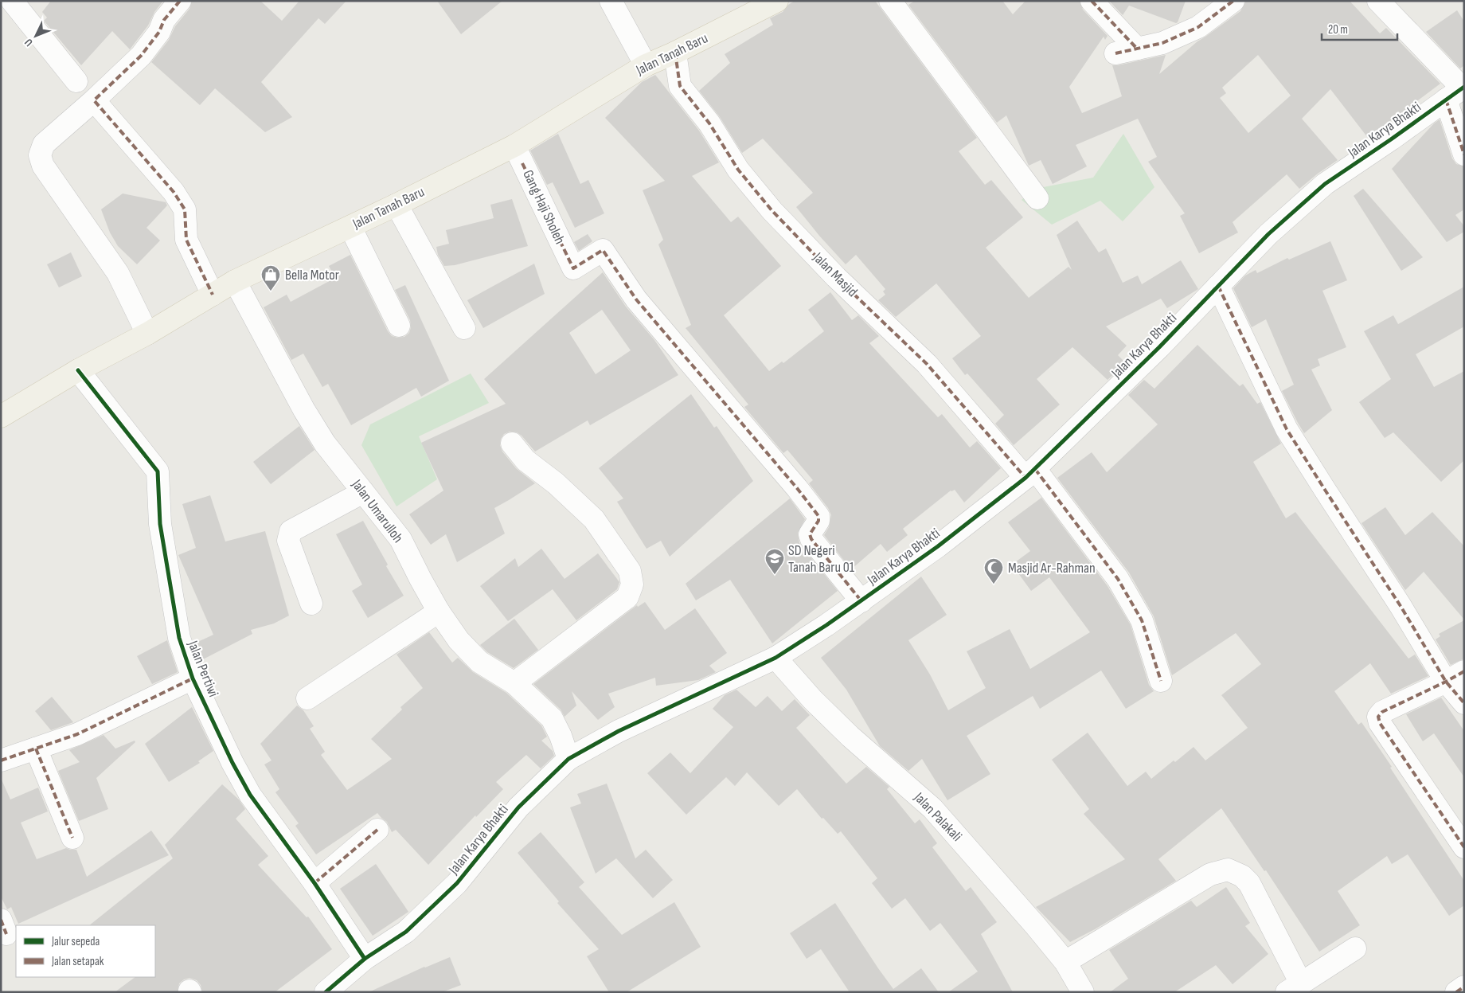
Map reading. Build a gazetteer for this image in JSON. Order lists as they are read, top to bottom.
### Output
{
  "streets": {
    "main road": ["Jalan Tanah Baru"],
    "street": [
      "Jalan Karya Bhakti",
      "Gang Haji Sholeh",
      "Jalan Masjid",
      "Jalan Umarulloh",
      "Jalan Pertiwi",
      "Jalan Palakali"
    ]
  },
  "crossings": [
    ["Jalan Tanah Baru", "Gang Haji Sholeh"],
    ["Jalan Tanah Baru", "Jalan Masjid"],
    ["Jalan Tanah Baru", "Jalan Umarulloh"],
    ["Jalan Tanah Baru", "Jalan Pertiwi"],
    ["Jalan Karya Bhakti", "Gang Haji Sholeh"],
    ["Jalan Karya Bhakti", "Jalan Masjid"],
    ["Jalan Karya Bhakti", "Jalan Umarulloh"],
    ["Jalan Karya Bhakti", "Jalan Pertiwi"],
    ["Jalan Karya Bhakti", "Jalan Palakali"]
  ],
  "places": {
    "shop": ["Bella Motor"],
    "school or university": ["SD Negeri Tanah Baru 01"],
    "mosque": ["Masjid Ar-Rahman"]
  },
  "legend": ["Jalur sepeda", "Jalan setapak"],
  "scale_bar": "20 m",
  "north": "bottom left"
}
